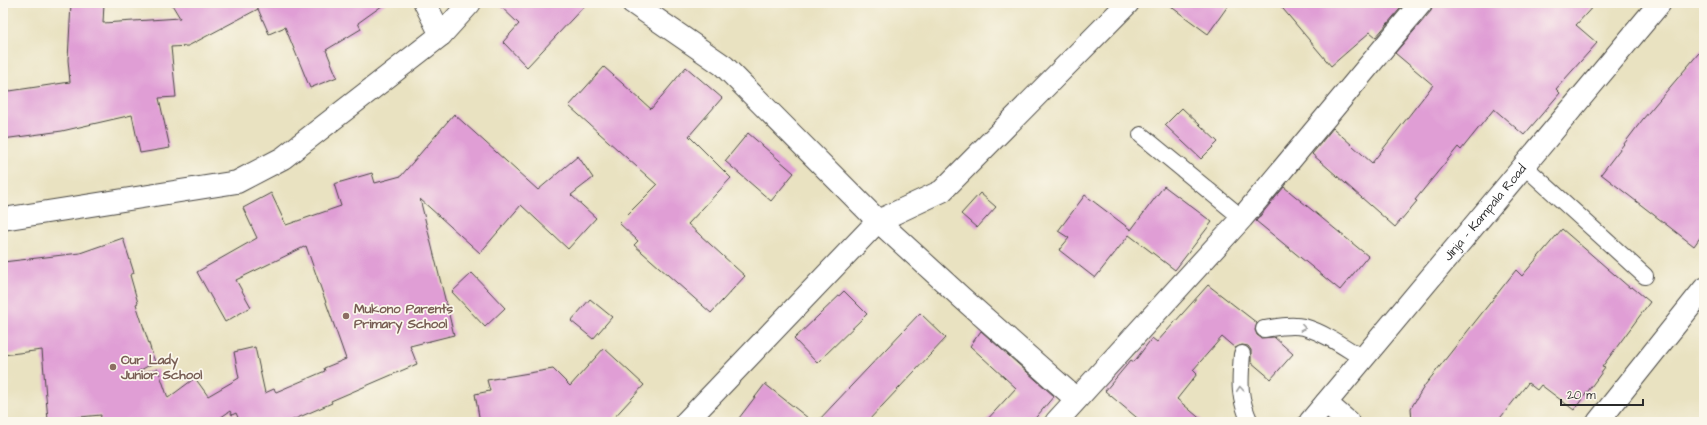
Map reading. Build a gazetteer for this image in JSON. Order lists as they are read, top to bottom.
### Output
{
  "streets": {
    "main road": ["Jinja - Kampala Road"]
  },
  "places": ["Mukono Parents Primary School", "Our Lady Junior School"],
  "scale_bar": "20 m"
}
